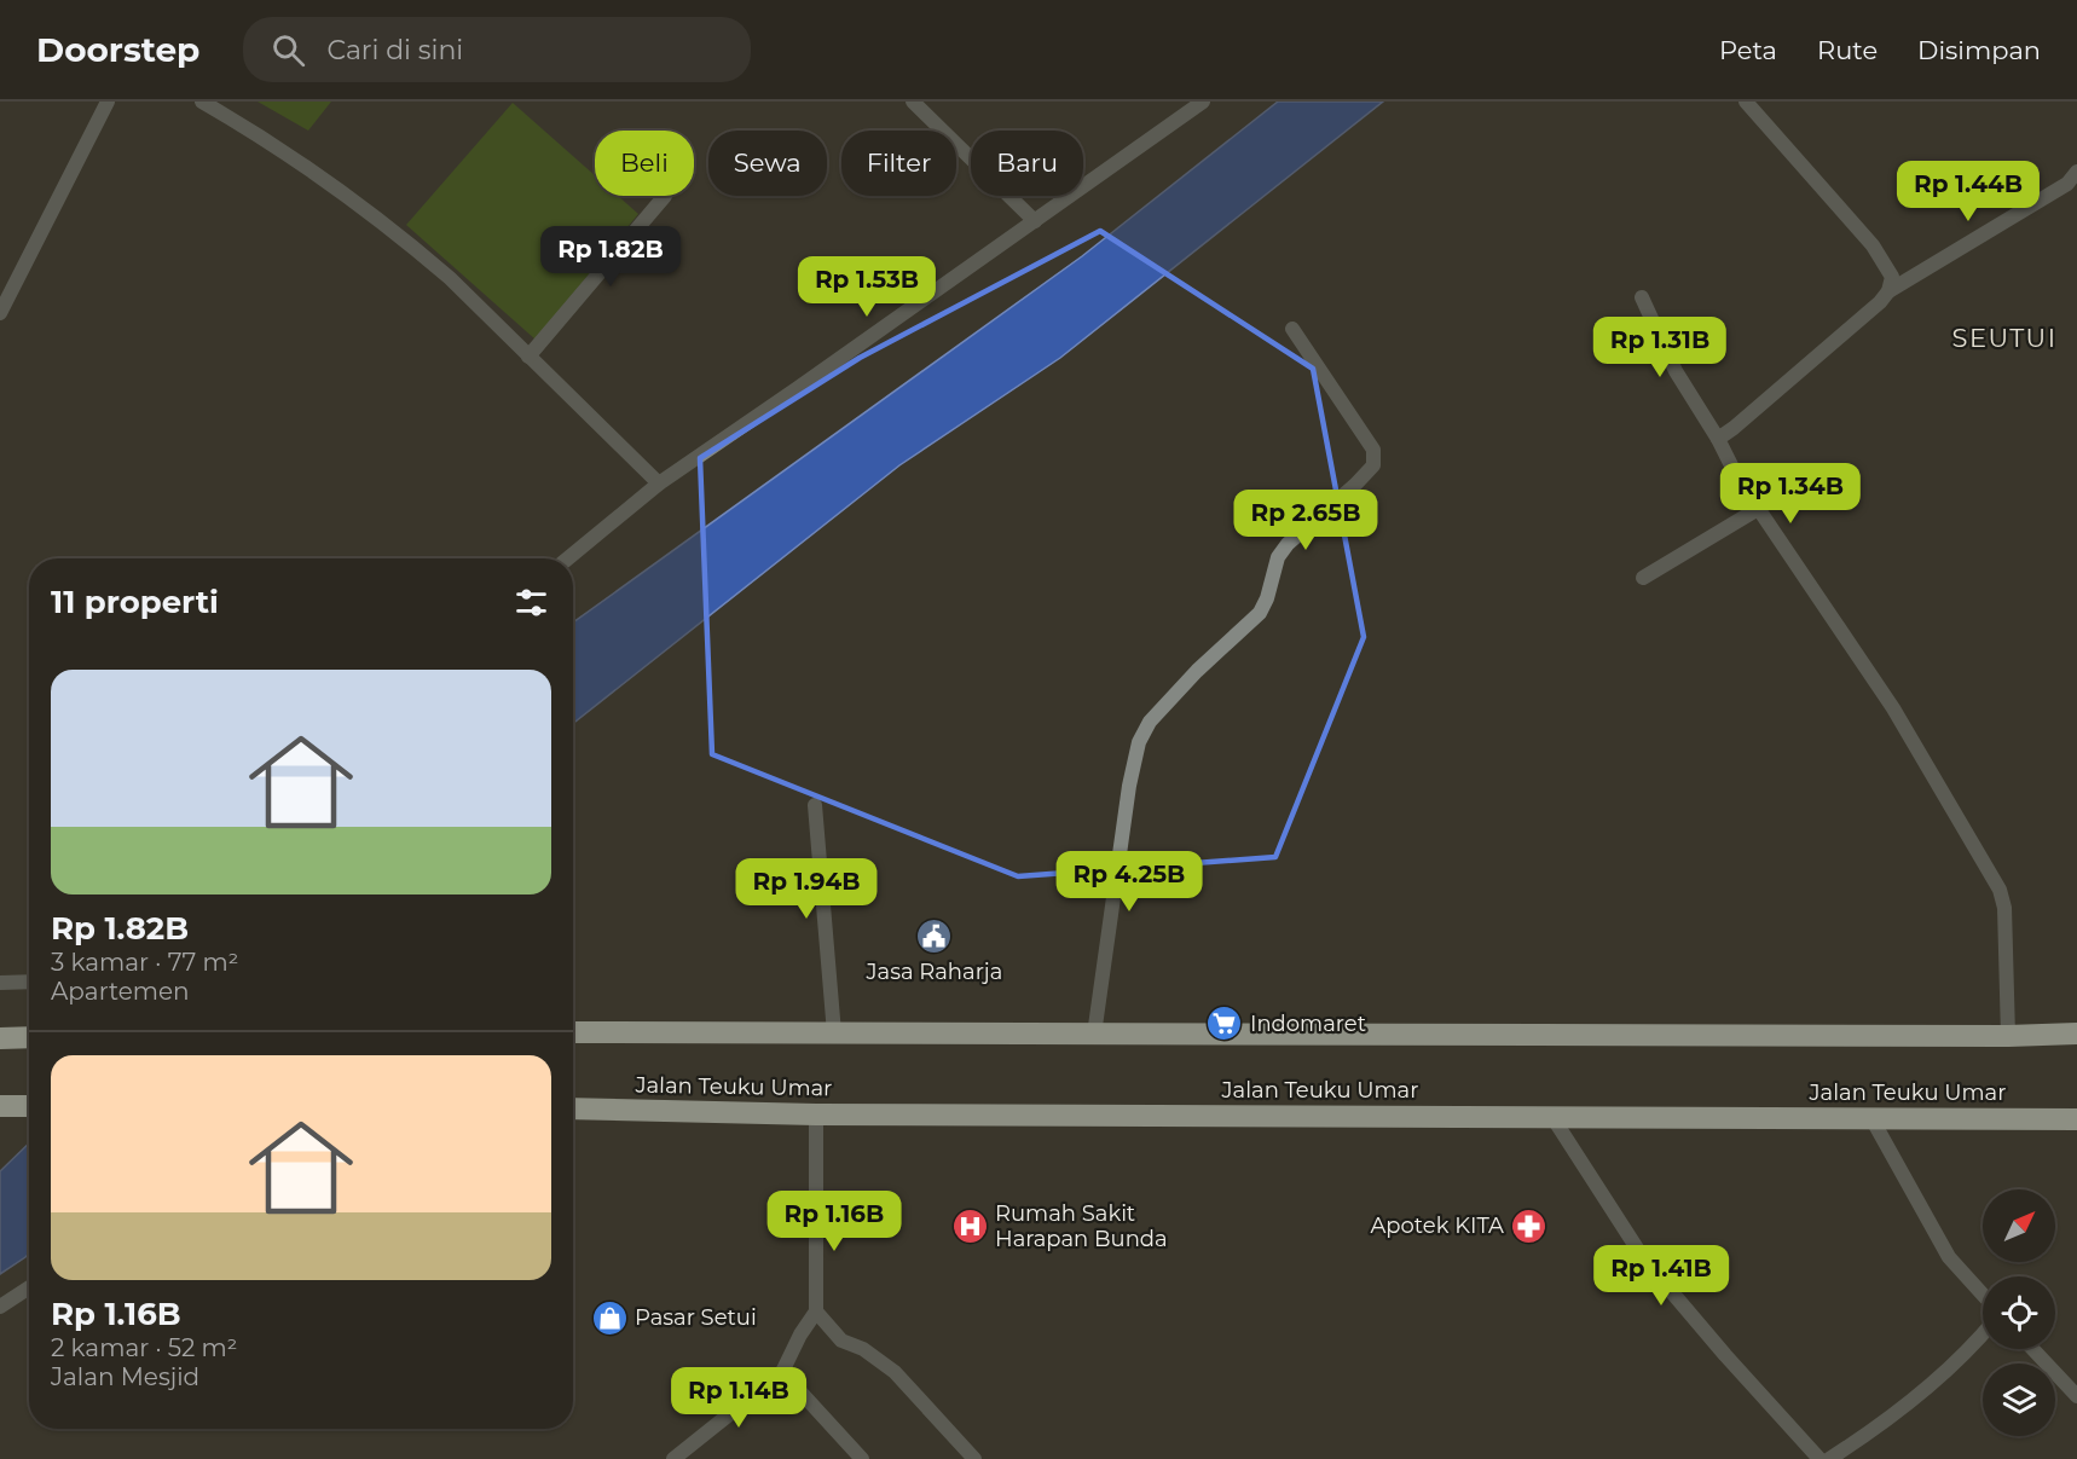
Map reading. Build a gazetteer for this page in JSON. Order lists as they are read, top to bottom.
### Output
{
  "streets": {
    "highway": ["Jalan Teuku Umar"]
  },
  "districts": ["SEUTUI"],
  "places": {
    "public building": ["Jasa Raharja"],
    "supermarket": ["Indomaret"],
    "hospital": ["Rumah Sakit Harapan Bunda"],
    "pharmacy": ["Apotek KITA"],
    "shop": ["Pasar Setui"]
  },
  "north": "top right",
  "page": {
    "header": "Doorstep",
    "search": "Cari di sini",
    "nav": ["Peta", "Rute", "Disimpan"],
    "chip": [
      "Beli",
      "Sewa",
      "Filter",
      "Baru"
    ],
    "price": [
      "Rp 1.44B",
      "Rp 1.82B",
      "Rp 1.53B",
      "Rp 1.31B",
      "Rp 1.34B",
      "Rp 2.65B",
      "Rp 4.25B",
      "Rp 1.94B",
      "Rp 1.16B",
      "Rp 1.41B",
      "Rp 1.14B"
    ],
    "heading": "11 properti",
    "list": [
      {
        "name": "Rp 1.82B",
        "note": "3 kamar · 77 m² · Apartemen"
      },
      {
        "name": "Rp 1.16B",
        "note": "2 kamar · 52 m² · Jalan Mesjid"
      }
    ]
  }
}
